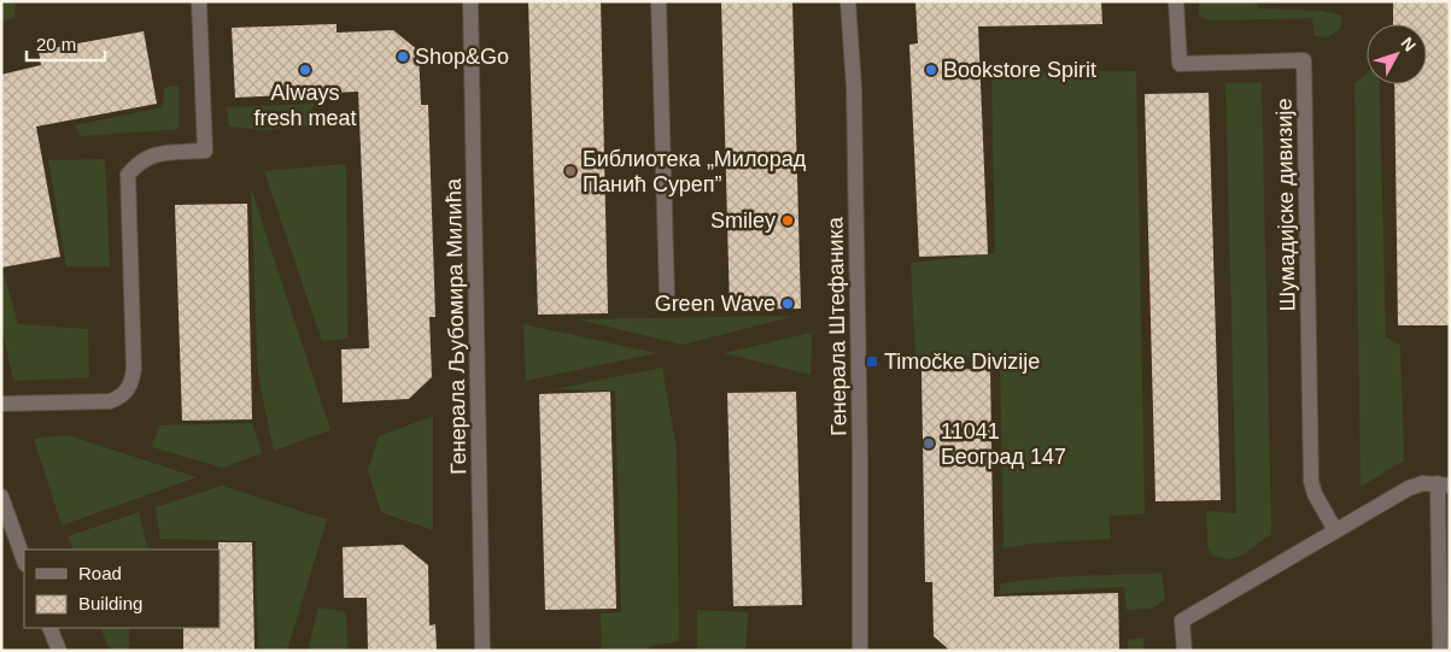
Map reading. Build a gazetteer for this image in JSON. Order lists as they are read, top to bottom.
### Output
{
  "streets": {
    "street": ["Шумадијске дивизије", "Генерала Љубомира Милића", "Генерала Штефаника"]
  },
  "places": {
    "other": [
      "Shop&Go",
      "Always fresh meat",
      "Bookstore Spirit",
      "Библиотека „Милорад Панић Суреп”",
      "Smiley",
      "Green Wave",
      "11041 Београд 147"
    ],
    "transit": ["Timočke Divizije"]
  },
  "legend": ["Road", "Building"],
  "scale_bar": "20 m",
  "north": "top right"
}
